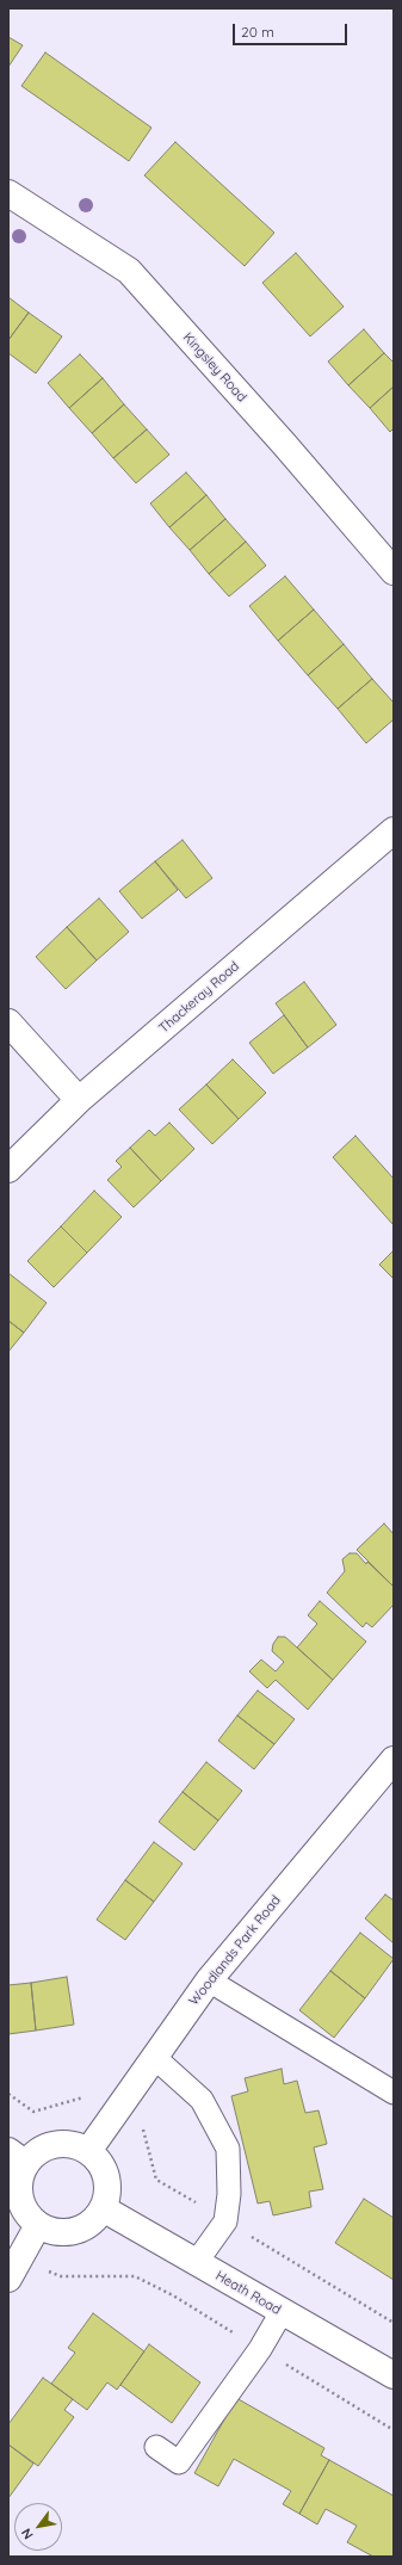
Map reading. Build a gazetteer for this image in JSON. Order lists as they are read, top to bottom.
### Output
{
  "streets": {
    "street": [
      "Kingsley Road",
      "Thackeray Road",
      "Woodlands Park Road",
      "Heath Road"
    ]
  },
  "crossings": [
    ["Woodlands Park Road", "Heath Road"]
  ],
  "scale_bar": "20 m",
  "north": "bottom left"
}
